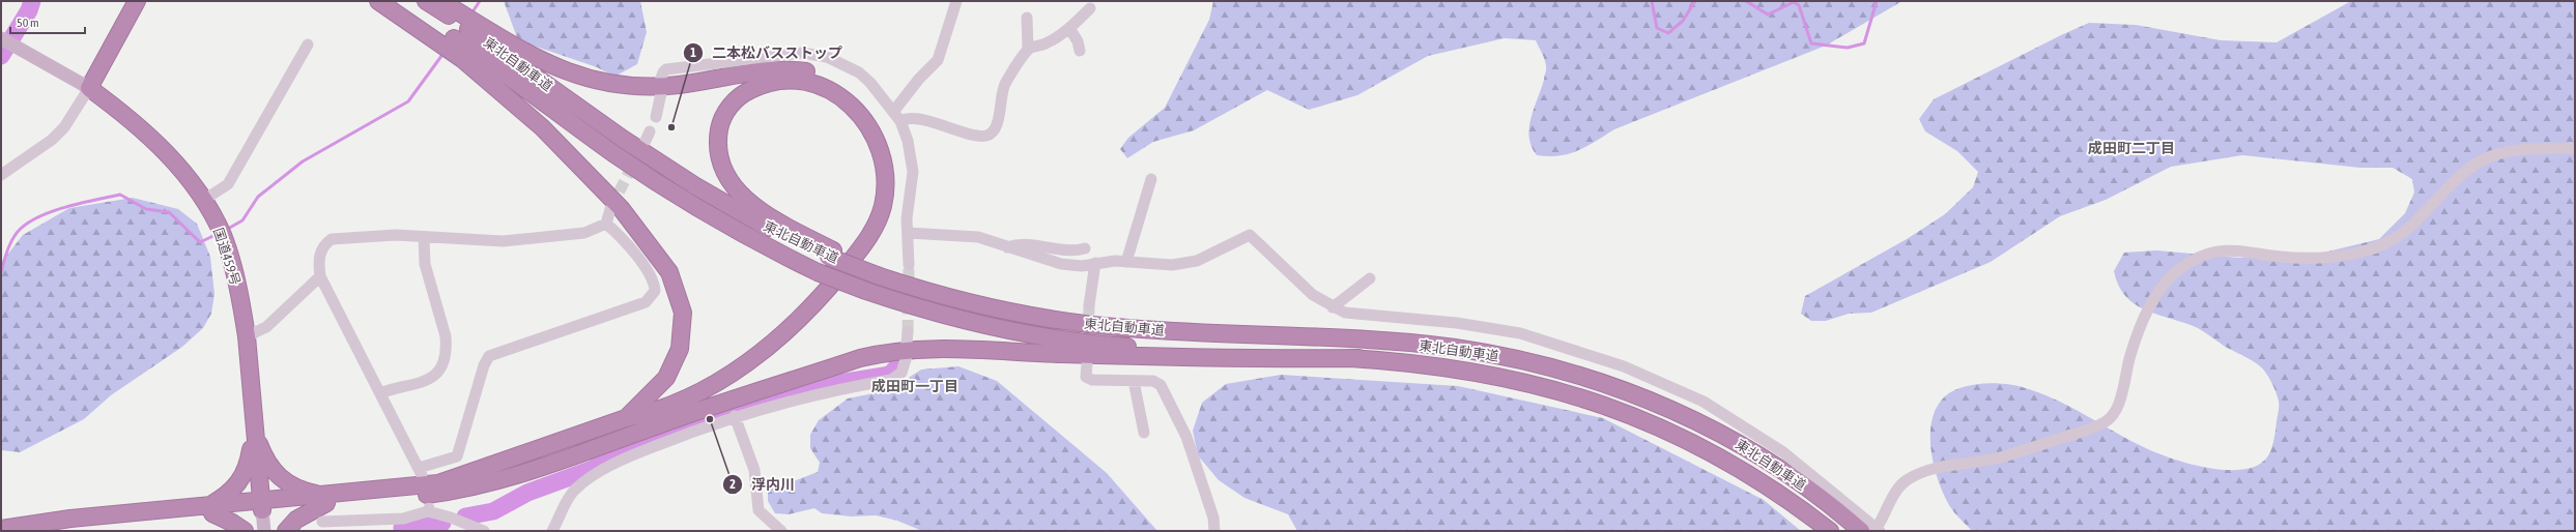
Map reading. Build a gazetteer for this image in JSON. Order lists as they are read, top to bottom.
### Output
{
  "streets": {
    "highway": ["東北自動車道", "国道459号"]
  },
  "districts": ["成田町二丁目", "成田町一丁目"],
  "places": ["二本松バスストップ", "浮内川"],
  "scale_bar": "50 m"
}
